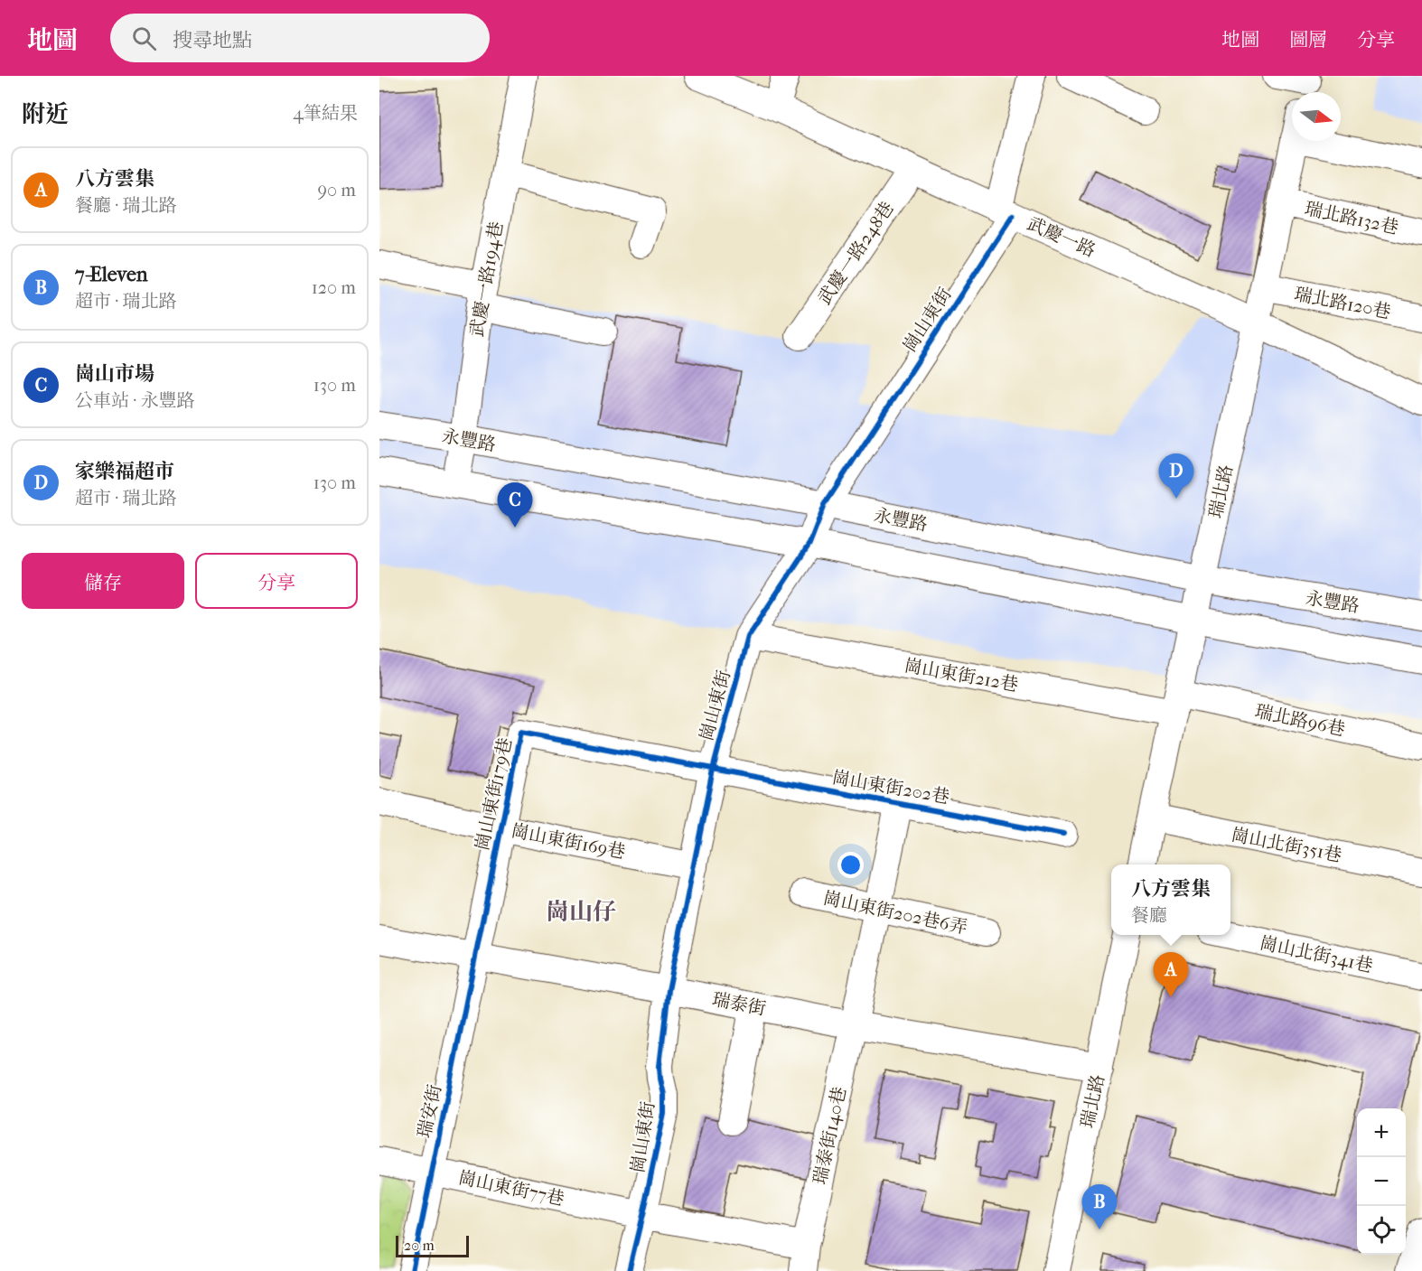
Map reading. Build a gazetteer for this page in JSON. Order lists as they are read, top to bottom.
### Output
{
  "streets": {
    "street": [
      "瑞北路132巷",
      "武慶一路",
      "武慶一路248巷",
      "武慶一路194巷",
      "瑞北路120巷",
      "崗山東街",
      "永豐路",
      "瑞北路",
      "崗山東街212巷",
      "瑞北路96巷",
      "崗山東街202巷",
      "崗山東街179巷",
      "崗山東街169巷",
      "崗山北街351巷",
      "崗山東街202巷6弄",
      "崗山北街341巷",
      "瑞泰街",
      "瑞安街",
      "瑞泰街140巷",
      "崗山東街77巷"
    ]
  },
  "crossings": [
    ["瑞北路132巷", "瑞北路"],
    ["武慶一路", "武慶一路248巷"],
    ["武慶一路", "崗山東街"],
    ["武慶一路", "瑞北路"],
    ["武慶一路194巷", "永豐路"],
    ["瑞北路120巷", "瑞北路"],
    ["崗山東街", "永豐路"],
    ["崗山東街", "崗山東街212巷"],
    ["崗山東街", "崗山東街202巷"],
    ["崗山東街", "崗山東街179巷"],
    ["崗山東街", "崗山東街169巷"],
    ["崗山東街", "瑞泰街"],
    ["崗山東街", "瑞泰街140巷"],
    ["崗山東街", "崗山東街77巷"],
    ["永豐路", "瑞北路"],
    ["瑞北路", "崗山東街212巷"],
    ["瑞北路", "瑞北路96巷"],
    ["瑞北路", "崗山北街351巷"],
    ["瑞北路", "瑞泰街"],
    ["崗山東街212巷", "瑞北路96巷"],
    ["崗山東街202巷", "崗山東街179巷"],
    ["崗山東街202巷", "崗山東街202巷6弄"],
    ["崗山東街202巷", "瑞泰街"],
    ["崗山東街202巷", "瑞泰街140巷"],
    ["崗山東街179巷", "崗山東街169巷"],
    ["崗山東街179巷", "瑞泰街"],
    ["崗山東街179巷", "瑞安街"],
    ["瑞泰街", "瑞安街"],
    ["瑞泰街", "瑞泰街140巷"],
    ["瑞安街", "崗山東街77巷"],
    ["瑞泰街140巷", "崗山東街77巷"]
  ],
  "districts": ["崗山仔"],
  "scale_bar": "20 m",
  "north": "right",
  "page": {
    "header": "地圖",
    "search": "搜尋地點",
    "nav": ["地圖", "圖層", "分享"],
    "heading": ["附近", "4筆結果"],
    "list": [
      {
        "mark": "A",
        "name": "八方雲集",
        "note": "餐廳 · 瑞北路",
        "value": "90 m"
      },
      {
        "mark": "B",
        "name": "7-Eleven",
        "note": "超市 · 瑞北路",
        "value": "120 m"
      },
      {
        "mark": "C",
        "name": "崗山市場",
        "note": "公車站 · 永豐路",
        "value": "130 m"
      },
      {
        "mark": "D",
        "name": "家樂福超市",
        "note": "超市 · 瑞北路",
        "value": "130 m"
      }
    ],
    "pins": [
      "D",
      "C",
      "A",
      "B"
    ],
    "buttons": ["儲存", "分享"],
    "popup": ["八方雲集", "餐廳"],
    "map_buttons": ["+", "−"],
    "scale": "20 m"
  }
}
